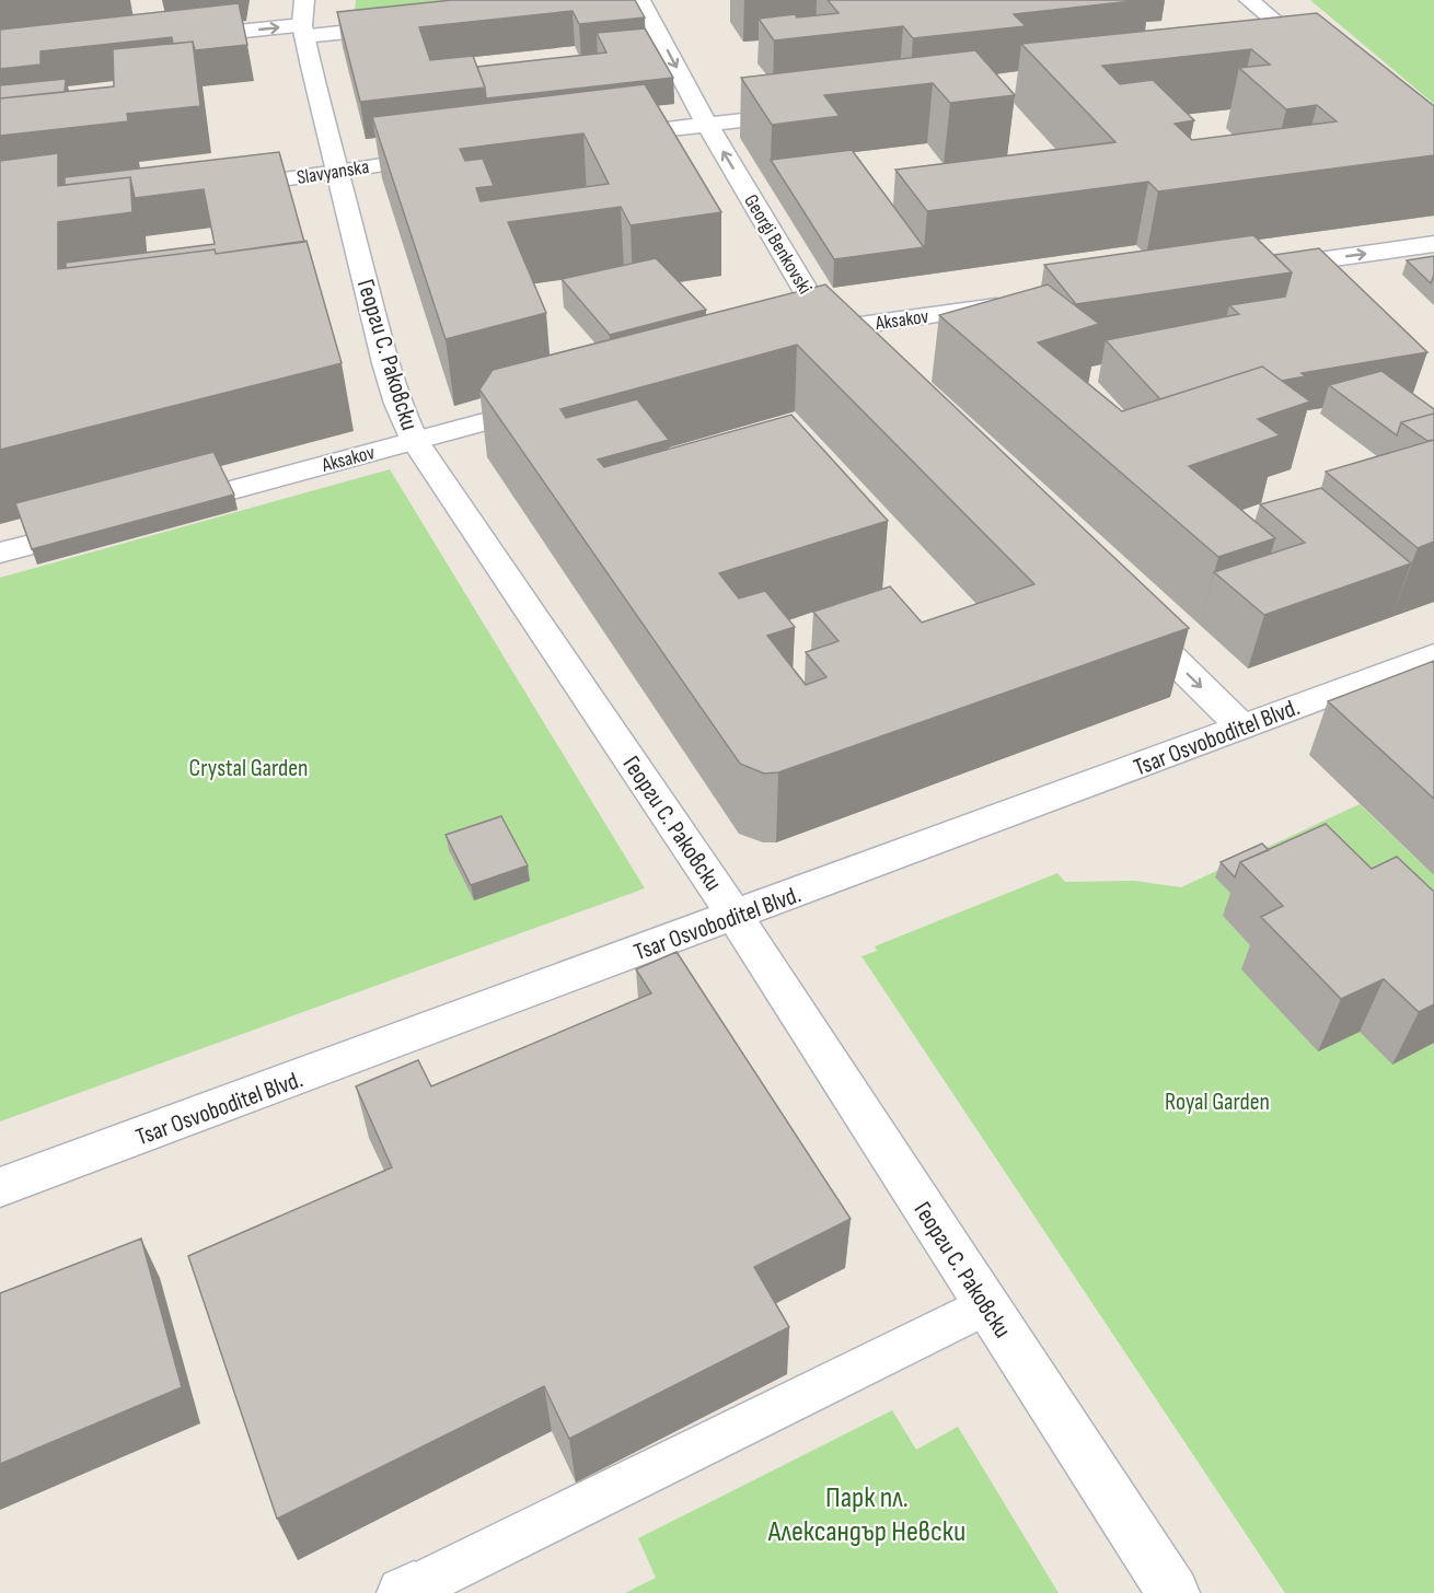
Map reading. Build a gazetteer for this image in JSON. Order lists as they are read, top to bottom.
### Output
{
  "streets": {
    "street": [
      "Slavyanska",
      "Georgi Benkovski",
      "Aksakov",
      "Георги С. Раковски",
      "Tsar Osvoboditel Blvd."
    ]
  },
  "crossings": [
    ["Slavyanska", "Георги С. Раковски"],
    ["Georgi Benkovski", "Aksakov"],
    ["Aksakov", "Георги С. Раковски"],
    ["Георги С. Раковски", "Tsar Osvoboditel Blvd."]
  ],
  "parks": ["Crystal Garden", "Royal Garden", "Парк пл. Александър Невски"]
}
